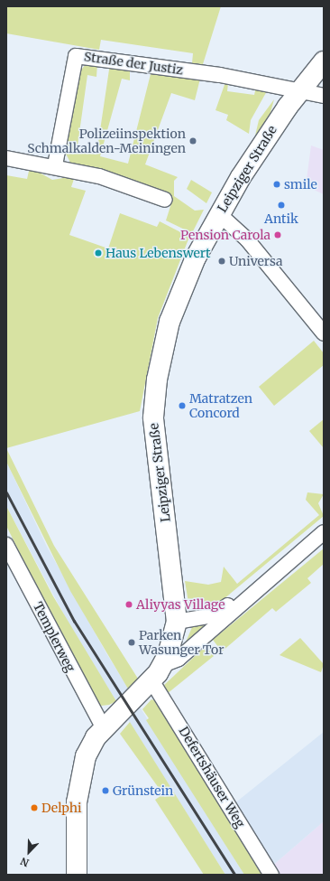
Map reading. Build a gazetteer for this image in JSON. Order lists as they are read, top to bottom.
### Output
{
  "streets": {
    "main road": ["Leipziger Straße"],
    "street": ["Straße der Justiz", "Templerweg", "Defertshäuser Weg"]
  },
  "crossings": [
    ["Straße der Justiz", "Leipziger Straße"],
    ["Leipziger Straße", "Templerweg"],
    ["Leipziger Straße", "Defertshäuser Weg"]
  ],
  "places": [
    "Polizeiinspektion Schmalkalden-Meiningen",
    "smile",
    "Antik",
    "Pension Carola",
    "Haus Lebenswert",
    "Universa",
    "Matratzen Concord",
    "Aliyyas Village",
    "Parken Wasunger Tor",
    "Grünstein",
    "Delphi"
  ],
  "north": "bottom left"
}
